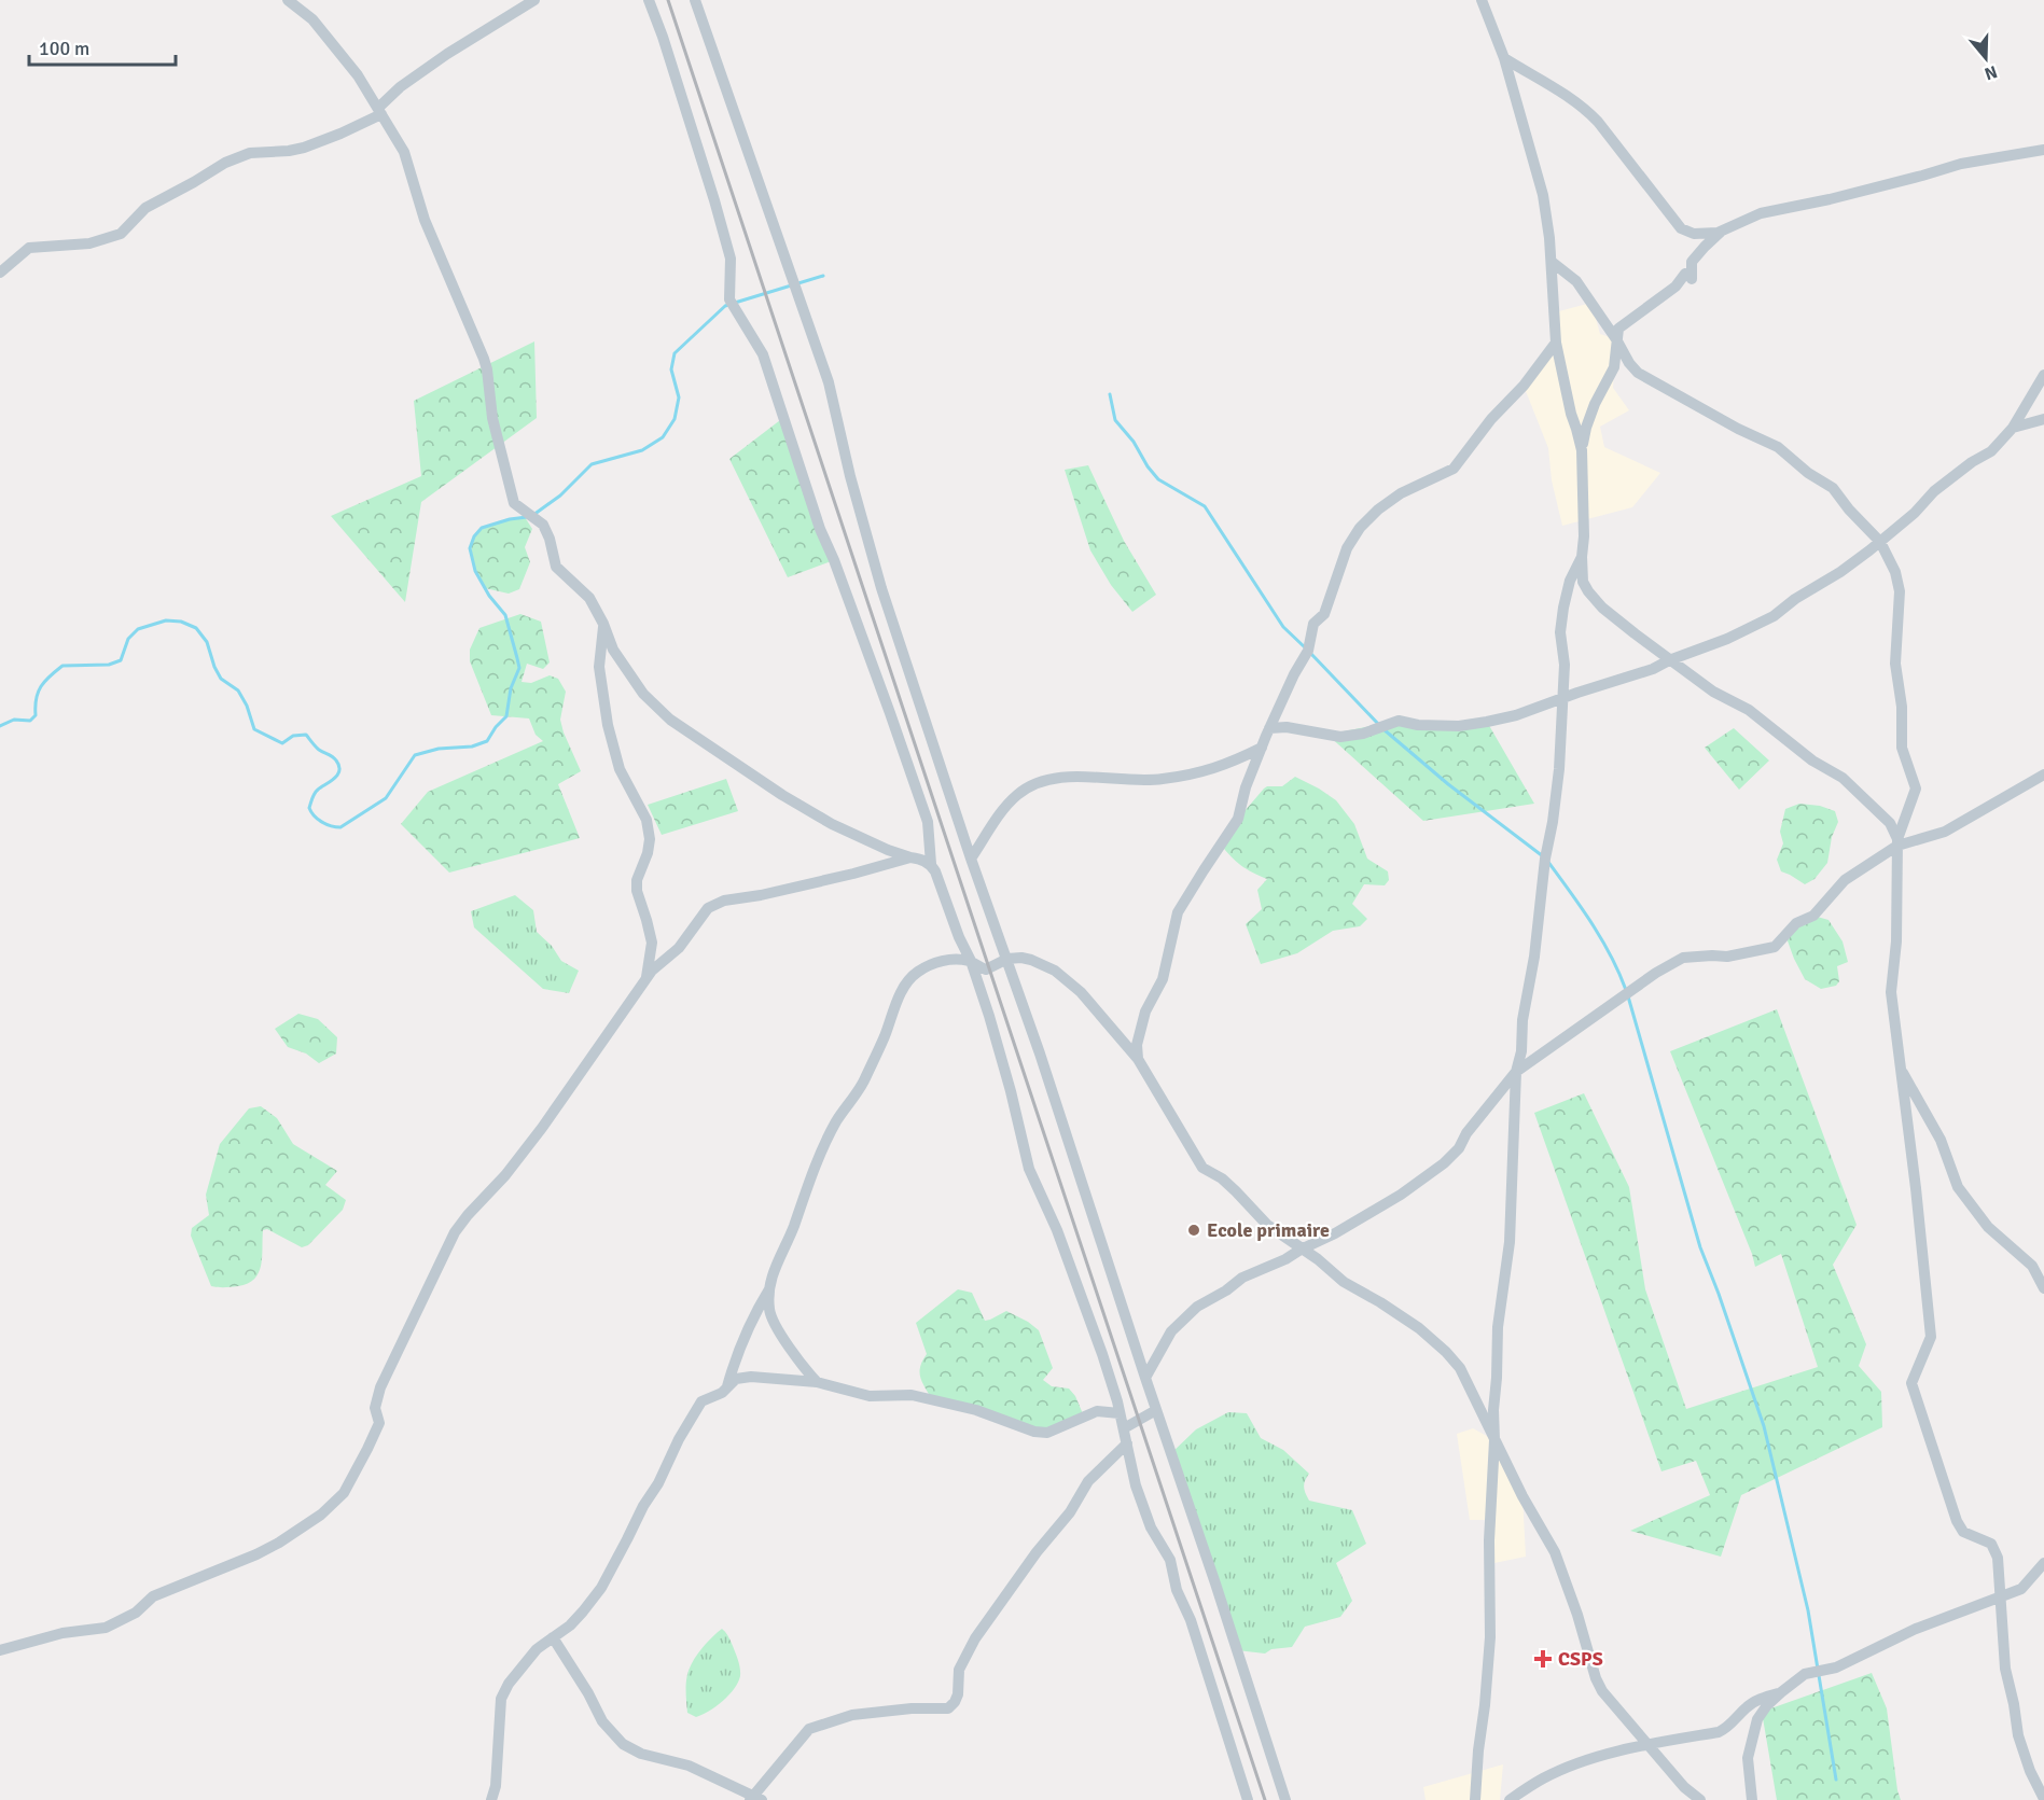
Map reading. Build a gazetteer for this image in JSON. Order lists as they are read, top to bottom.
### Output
{
  "places": {
    "other": ["Ecole primaire"],
    "health": ["CSPS"]
  },
  "scale_bar": "100 m",
  "north": "bottom"
}
